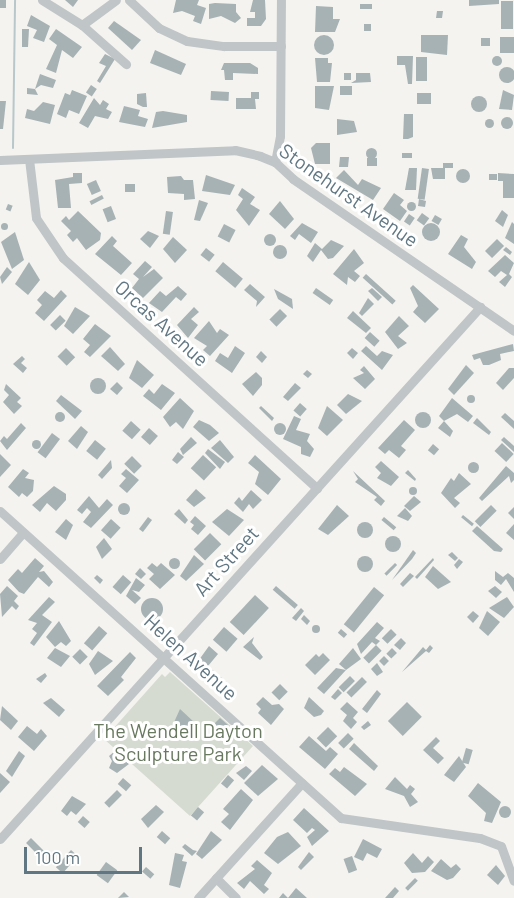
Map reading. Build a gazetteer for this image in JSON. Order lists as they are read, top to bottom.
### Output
{
  "streets": {
    "street": [
      "Stonehurst Avenue",
      "Orcas Avenue",
      "Art Street",
      "Helen Avenue"
    ]
  },
  "crossings": [
    ["Stonehurst Avenue", "Orcas Avenue"],
    ["Stonehurst Avenue", "Art Street"],
    ["Orcas Avenue", "Art Street"],
    ["Art Street", "Helen Avenue"]
  ],
  "parks": ["The Wendell Dayton Sculpture Park"],
  "scale_bar": "100 m"
}
